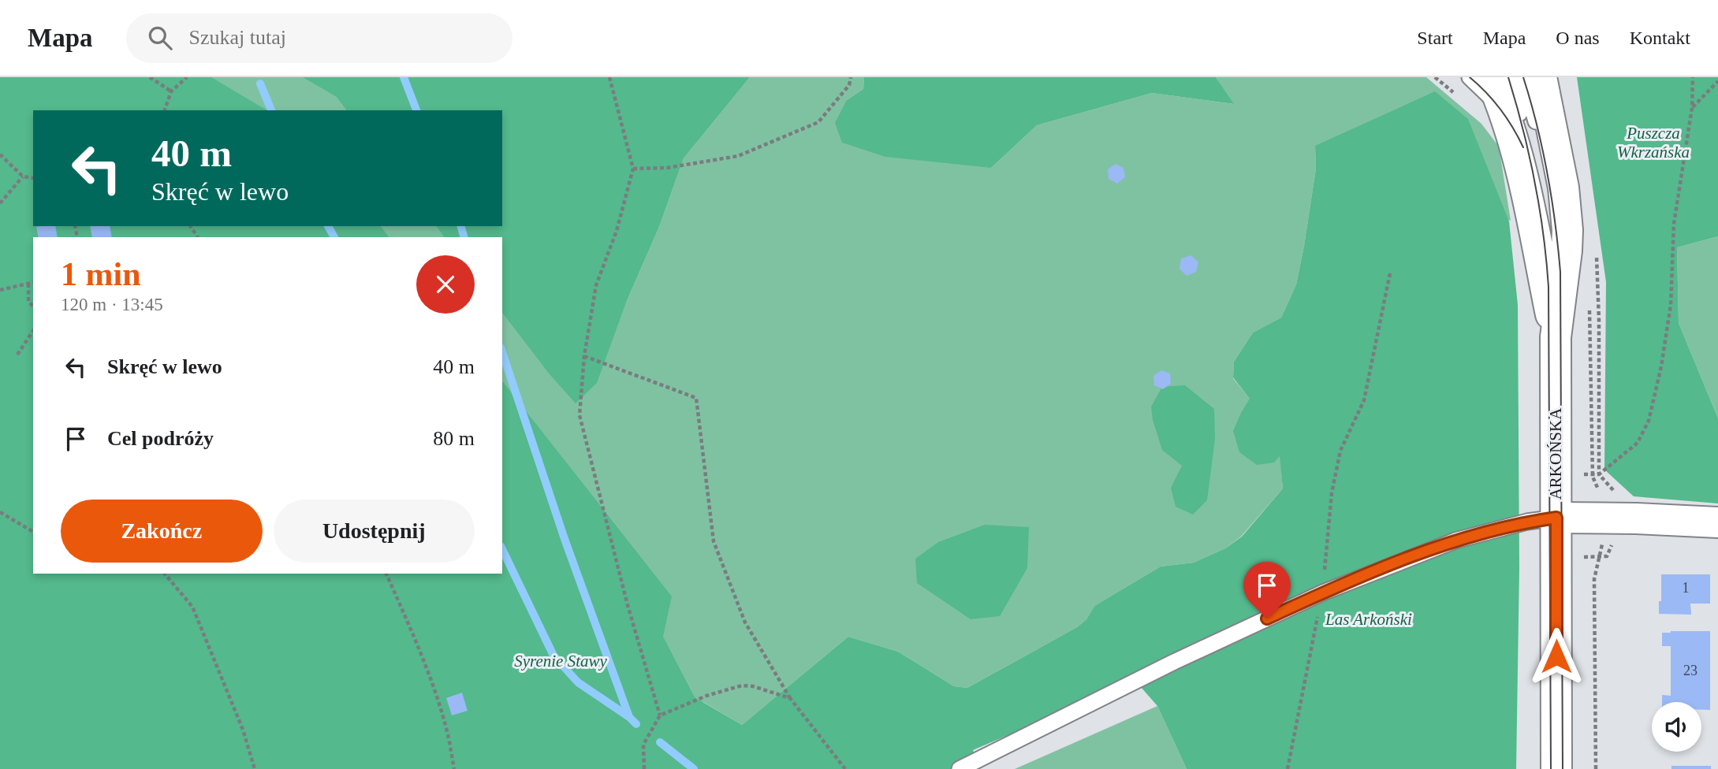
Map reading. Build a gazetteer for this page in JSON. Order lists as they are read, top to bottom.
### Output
{
  "streets": {
    "street": ["ARKOŃSKA"]
  },
  "parks": ["Puszcza Wkrzańska", "Las Arkoński", "Syrenie Stawy"],
  "house_numbers": ["1", "23"],
  "page": {
    "header": "Mapa",
    "search": "Szukaj tutaj",
    "nav": [
      "Start",
      "Mapa",
      "O nas",
      "Kontakt"
    ],
    "turn": ["40 m", "Skręć w lewo"],
    "heading": ["1 min", "120 m · 13:45"],
    "list": [
      {
        "name": "Skręć w lewo",
        "value": "40 m"
      },
      {
        "name": "Cel podróży",
        "value": "80 m"
      }
    ],
    "buttons": ["Zakończ", "Udostępnij"]
  }
}
